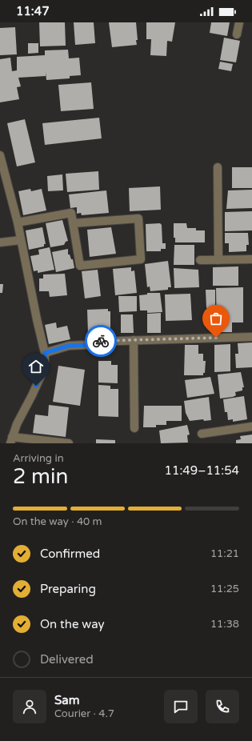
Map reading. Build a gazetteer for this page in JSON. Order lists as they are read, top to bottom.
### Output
{
  "page": {
    "status": "11:47",
    "heading": ["2 min", "Arriving in", "11:49–11:54"],
    "panel": ["Sam", "Courier · 4.7"],
    "bar": "On the way · 40 m",
    "list": [
      ["Confirmed", "11:21"],
      ["Preparing", "11:25"],
      ["On the way", "11:38"],
      "Delivered"
    ]
  }
}
